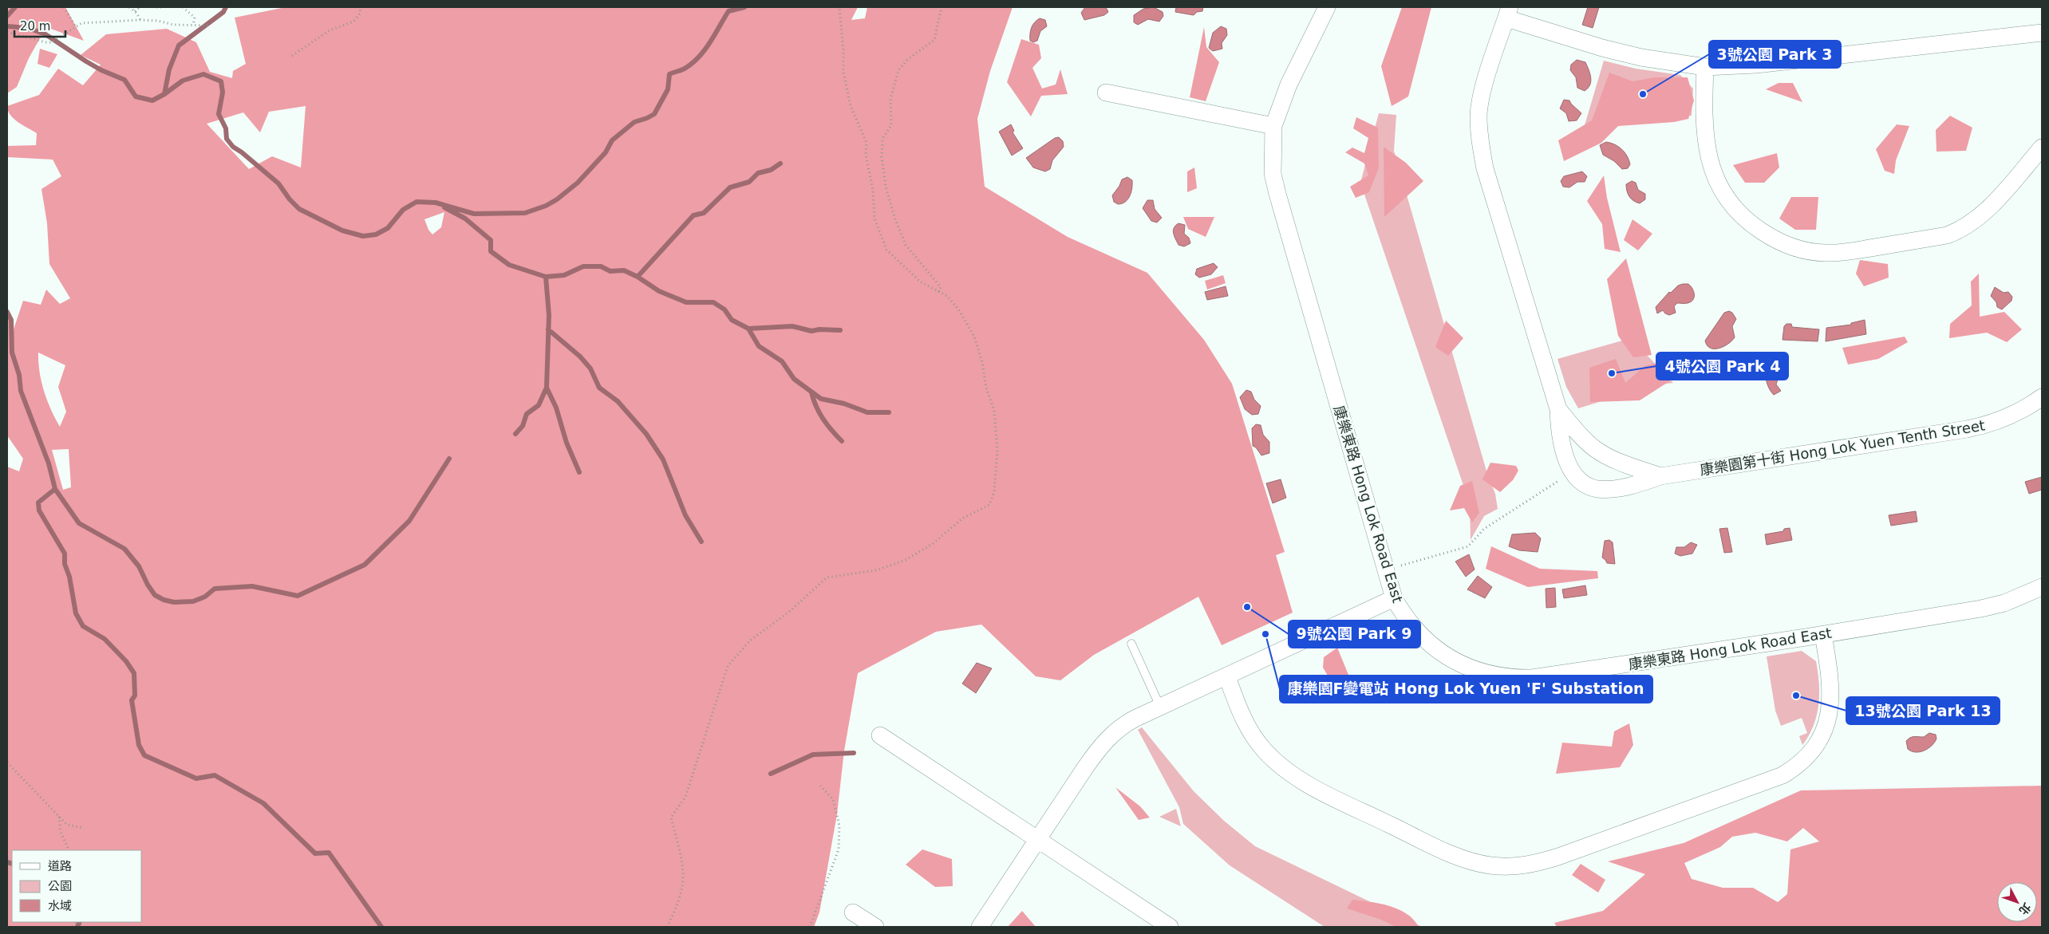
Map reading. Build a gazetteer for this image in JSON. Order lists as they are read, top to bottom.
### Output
{
  "streets": {
    "street": ["康樂園第十街 Hong Lok Yuen Tenth Street", "康樂東路 Hong Lok Road East"]
  },
  "places": [
    "3號公園 Park 3",
    "4號公園 Park 4",
    "9號公園 Park 9",
    "康樂園F變電站 Hong Lok Yuen 'F' Substation",
    "13號公園 Park 13"
  ],
  "legend": ["道路", "公園", "水域"],
  "scale_bar": "20 m",
  "north": "bottom right"
}
